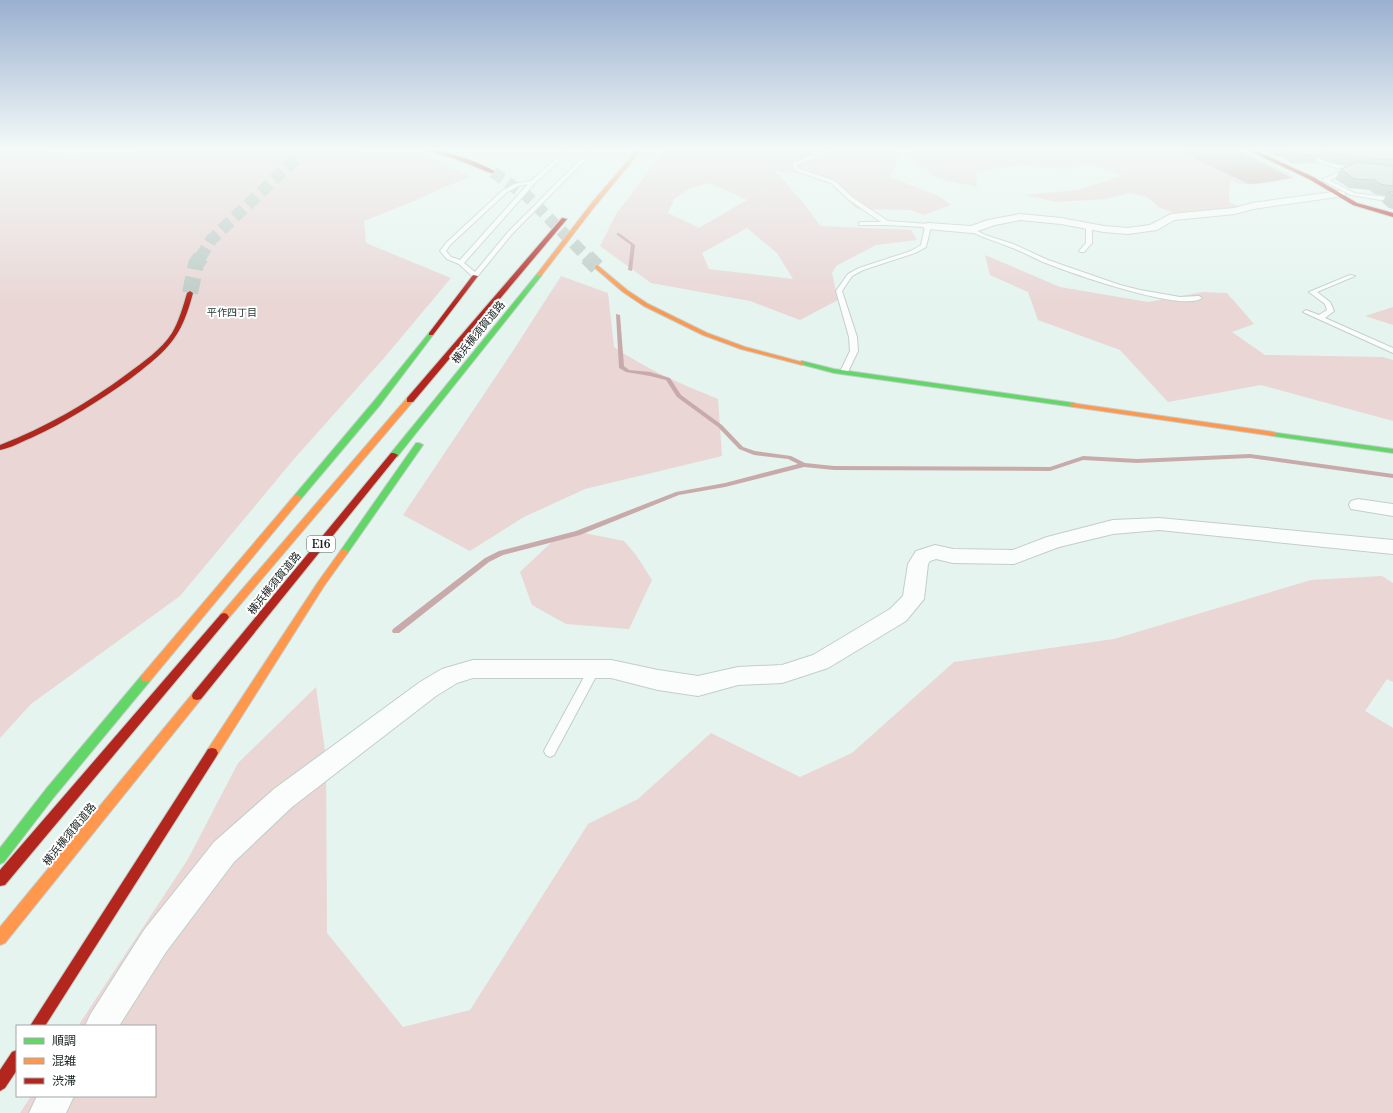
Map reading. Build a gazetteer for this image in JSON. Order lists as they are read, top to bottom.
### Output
{
  "streets": {
    "main road": ["横浜横須賀道路", "E16"]
  },
  "districts": ["平作四丁目"],
  "legend": ["順調", "混雑", "渋滞"]
}
